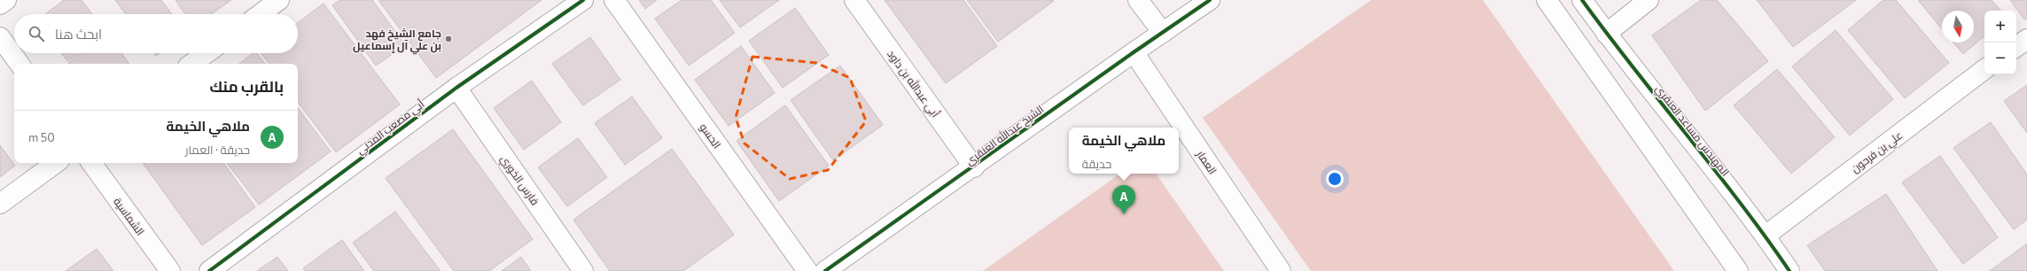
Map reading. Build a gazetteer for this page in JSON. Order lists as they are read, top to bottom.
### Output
{
  "streets": {
    "street": [
      "أبي عبدالله بن داود",
      "أبي مصعب المدني",
      "المهندس مساعد العنقري",
      "الشيخ عبدالله العنقري",
      "الحسو",
      "علي بن فرحون",
      "العمار",
      "فارس الخوري",
      "الشماسية"
    ]
  },
  "crossings": [
    ["أبي عبدالله بن داود", "الشيخ عبدالله العنقري"],
    ["أبي مصعب المدني", "فارس الخوري"],
    ["المهندس مساعد العنقري", "علي بن فرحون"],
    ["الشيخ عبدالله العنقري", "العمار"]
  ],
  "places": ["جامع الشيخ فهد بن علي آل إسماعيل"],
  "north": "bottom",
  "page": {
    "map_buttons": ["+", "−"],
    "search": "ابحث هنا",
    "heading": "بالقرب منك",
    "list": [
      {
        "mark": "A",
        "name": "ملاهي الخيمة",
        "note": "حديقة · العمار",
        "value": "50 m"
      }
    ],
    "popup": ["ملاهي الخيمة", "حديقة"],
    "pins": "A"
  }
}
